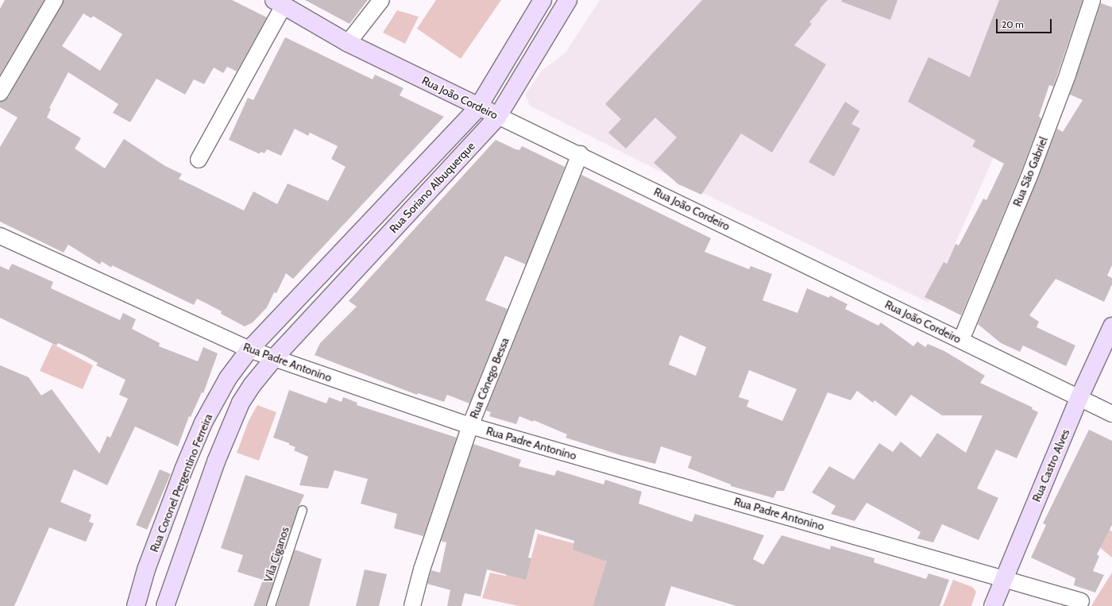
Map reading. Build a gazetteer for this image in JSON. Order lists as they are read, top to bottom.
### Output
{
  "streets": {
    "main road": [
      "Rua João Cordeiro",
      "Rua Soriano Albuquerque",
      "Rua Castro Alves",
      "Rua Coronel Pergentino Ferreira"
    ],
    "street": ["Rua São Gabriel", "Rua Padre Antonino", "Rua Cônego Bessa"],
    "lane": ["Vila Ciganos"]
  },
  "crossings": [
    ["Rua João Cordeiro", "Rua São Gabriel"],
    ["Rua João Cordeiro", "Rua Soriano Albuquerque"],
    ["Rua João Cordeiro", "Rua Cônego Bessa"],
    ["Rua João Cordeiro", "Rua Castro Alves"],
    ["Rua Soriano Albuquerque", "Rua Padre Antonino"],
    ["Rua Soriano Albuquerque", "Rua Coronel Pergentino Ferreira"],
    ["Rua Padre Antonino", "Rua Cônego Bessa"],
    ["Rua Padre Antonino", "Rua Castro Alves"],
    ["Rua Padre Antonino", "Rua Coronel Pergentino Ferreira"]
  ],
  "scale_bar": "20 m"
}
